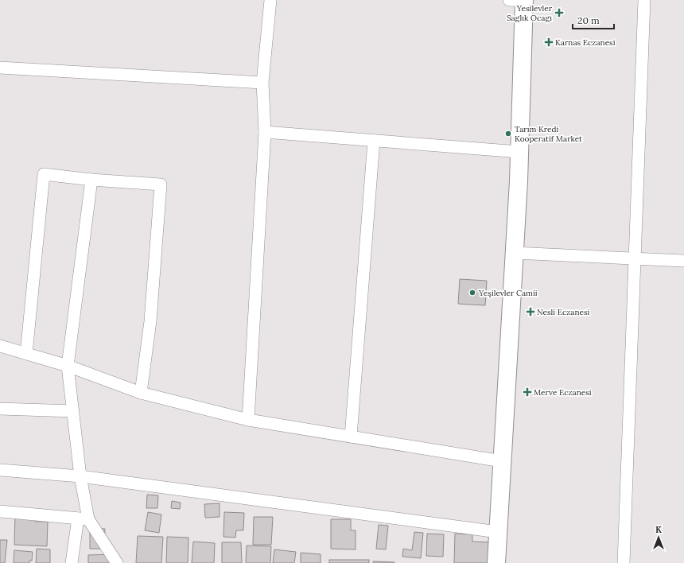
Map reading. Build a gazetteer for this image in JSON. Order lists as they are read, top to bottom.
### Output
{
  "places": {
    "health": [
      "Yesilevler Saglık Ocagı",
      "Karnas Eczanesi",
      "Nesli Eczanesi",
      "Merve Eczanesi"
    ],
    "other": ["Tarım Kredi Kooperatif Market", "Yeşilevler Camii"]
  },
  "scale_bar": "20 m",
  "north": "top"
}
